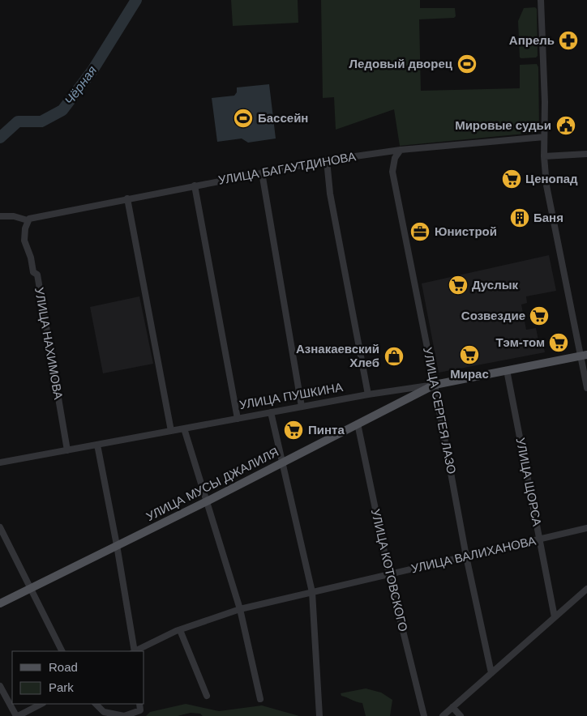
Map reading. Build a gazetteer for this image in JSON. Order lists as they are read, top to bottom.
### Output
{
  "streets": {
    "main road": ["УЛИЦА ПУШКИНА", "УЛИЦА МУСЫ ДЖАЛИЛЯ"],
    "street": [
      "УЛИЦА БАГАУТДИНОВА",
      "УЛИЦА НАХИМОВА",
      "УЛИЦА СЕРГЕЯ ЛАЗО",
      "УЛИЦА ЩОРСА",
      "УЛИЦА ВАЛИХАНОВА",
      "УЛИЦА КОТОВСКОГО"
    ]
  },
  "crossings": [
    ["УЛИЦА БАГАУТДИНОВА", "УЛИЦА НАХИМОВА"],
    ["УЛИЦА БАГАУТДИНОВА", "УЛИЦА СЕРГЕЯ ЛАЗО"],
    ["УЛИЦА НАХИМОВА", "УЛИЦА ПУШКИНА"],
    ["УЛИЦА ПУШКИНА", "УЛИЦА СЕРГЕЯ ЛАЗО"],
    ["УЛИЦА ПУШКИНА", "УЛИЦА ЩОРСА"],
    ["УЛИЦА ПУШКИНА", "УЛИЦА МУСЫ ДЖАЛИЛЯ"],
    ["УЛИЦА СЕРГЕЯ ЛАЗО", "УЛИЦА МУСЫ ДЖАЛИЛЯ"],
    ["УЛИЦА СЕРГЕЯ ЛАЗО", "УЛИЦА ВАЛИХАНОВА"],
    ["УЛИЦА ЩОРСА", "УЛИЦА ВАЛИХАНОВА"],
    ["УЛИЦА МУСЫ ДЖАЛИЛЯ", "УЛИЦА КОТОВСКОГО"],
    ["УЛИЦА ВАЛИХАНОВА", "УЛИЦА КОТОВСКОГО"]
  ],
  "water": ["Чёрная"],
  "places": {
    "pharmacy": ["Апрель"],
    "sports": ["Ледовый дворец", "Бассейн"],
    "public building": ["Мировые судьи"],
    "supermarket": [
      "Ценопад",
      "Дуслык",
      "Созвездие",
      "Тэм-том",
      "Мирас",
      "Пинта"
    ],
    "building": ["Баня"],
    "office": ["Юнистрой"],
    "shop": ["Азнакаевский Хлеб"]
  },
  "legend": ["Road", "Park"]
}
